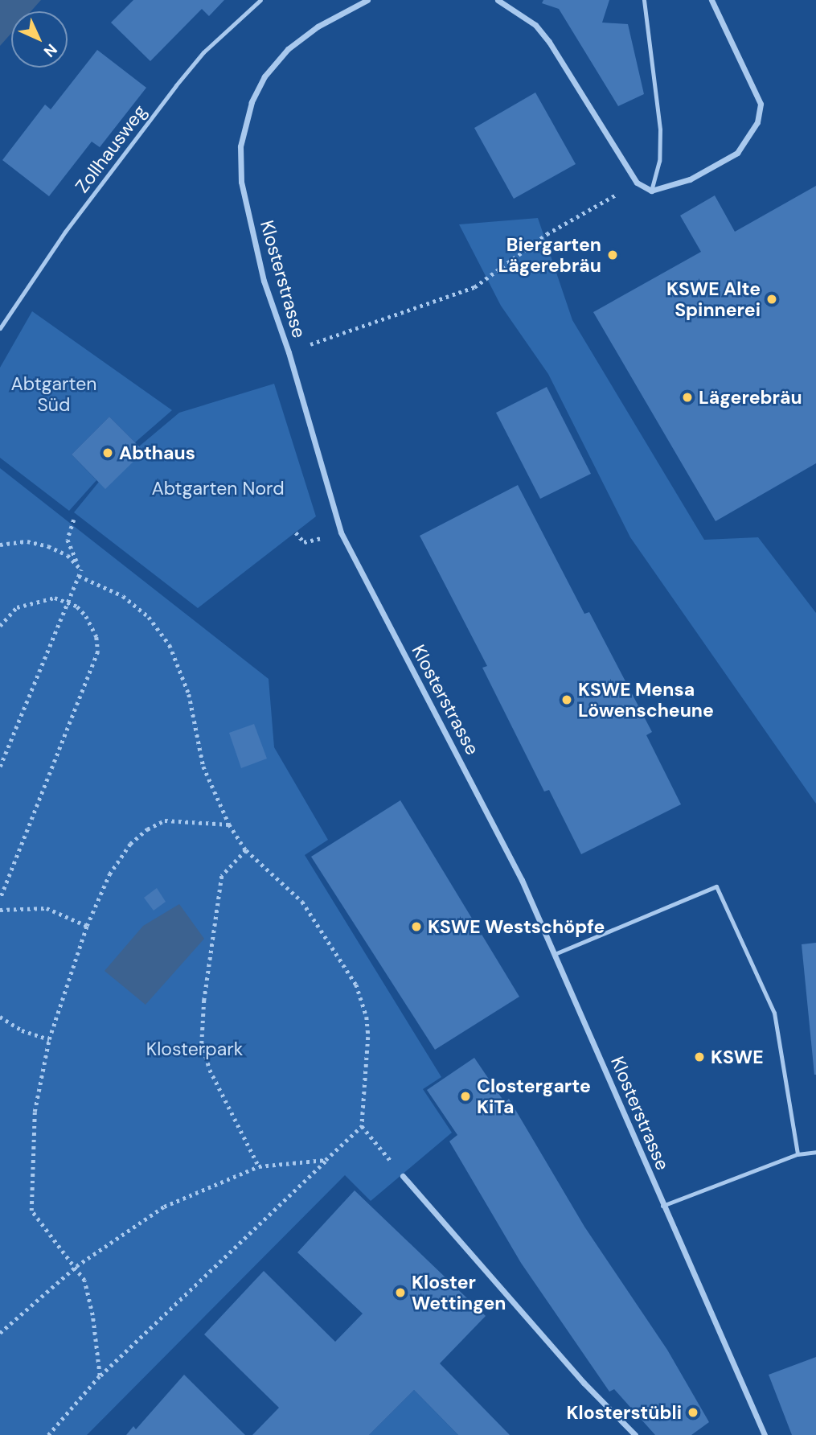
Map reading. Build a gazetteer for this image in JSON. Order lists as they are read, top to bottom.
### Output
{
  "streets": {
    "street": ["Klosterstrasse"],
    "lane": ["Zollhausweg"]
  },
  "parks": ["Abtgarten Süd", "Abtgarten Nord", "Klosterpark"],
  "places": [
    "Biergarten Lägerebräu",
    "KSWE Alte Spinnerei",
    "Lägerebräu",
    "Abthaus",
    "KSWE Mensa Löwenscheune",
    "KSWE Westschöpfe",
    "KSWE",
    "Clostergarte KiTa",
    "Kloster Wettingen",
    "Klosterstübli"
  ],
  "north": "bottom right"
}
